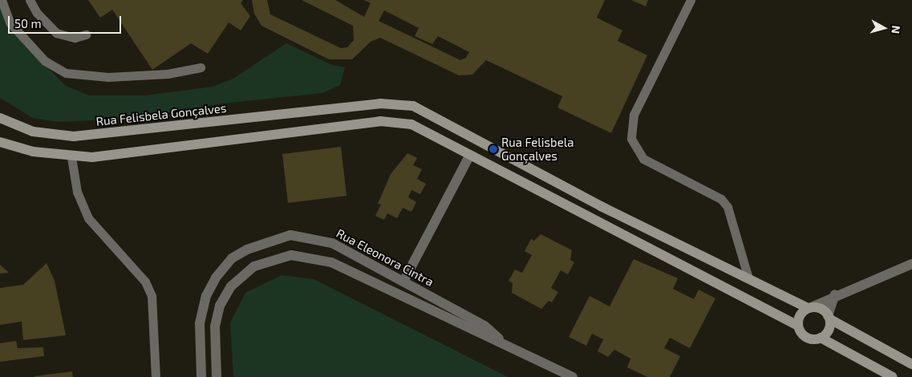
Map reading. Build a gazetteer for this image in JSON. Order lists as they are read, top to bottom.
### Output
{
  "streets": {
    "street": ["Rua Felisbela Gonçalves", "Rua Eleonora Cintra"]
  },
  "places": ["Rua Felisbela Gonçalves"],
  "scale_bar": "50 m",
  "north": "right"
}
